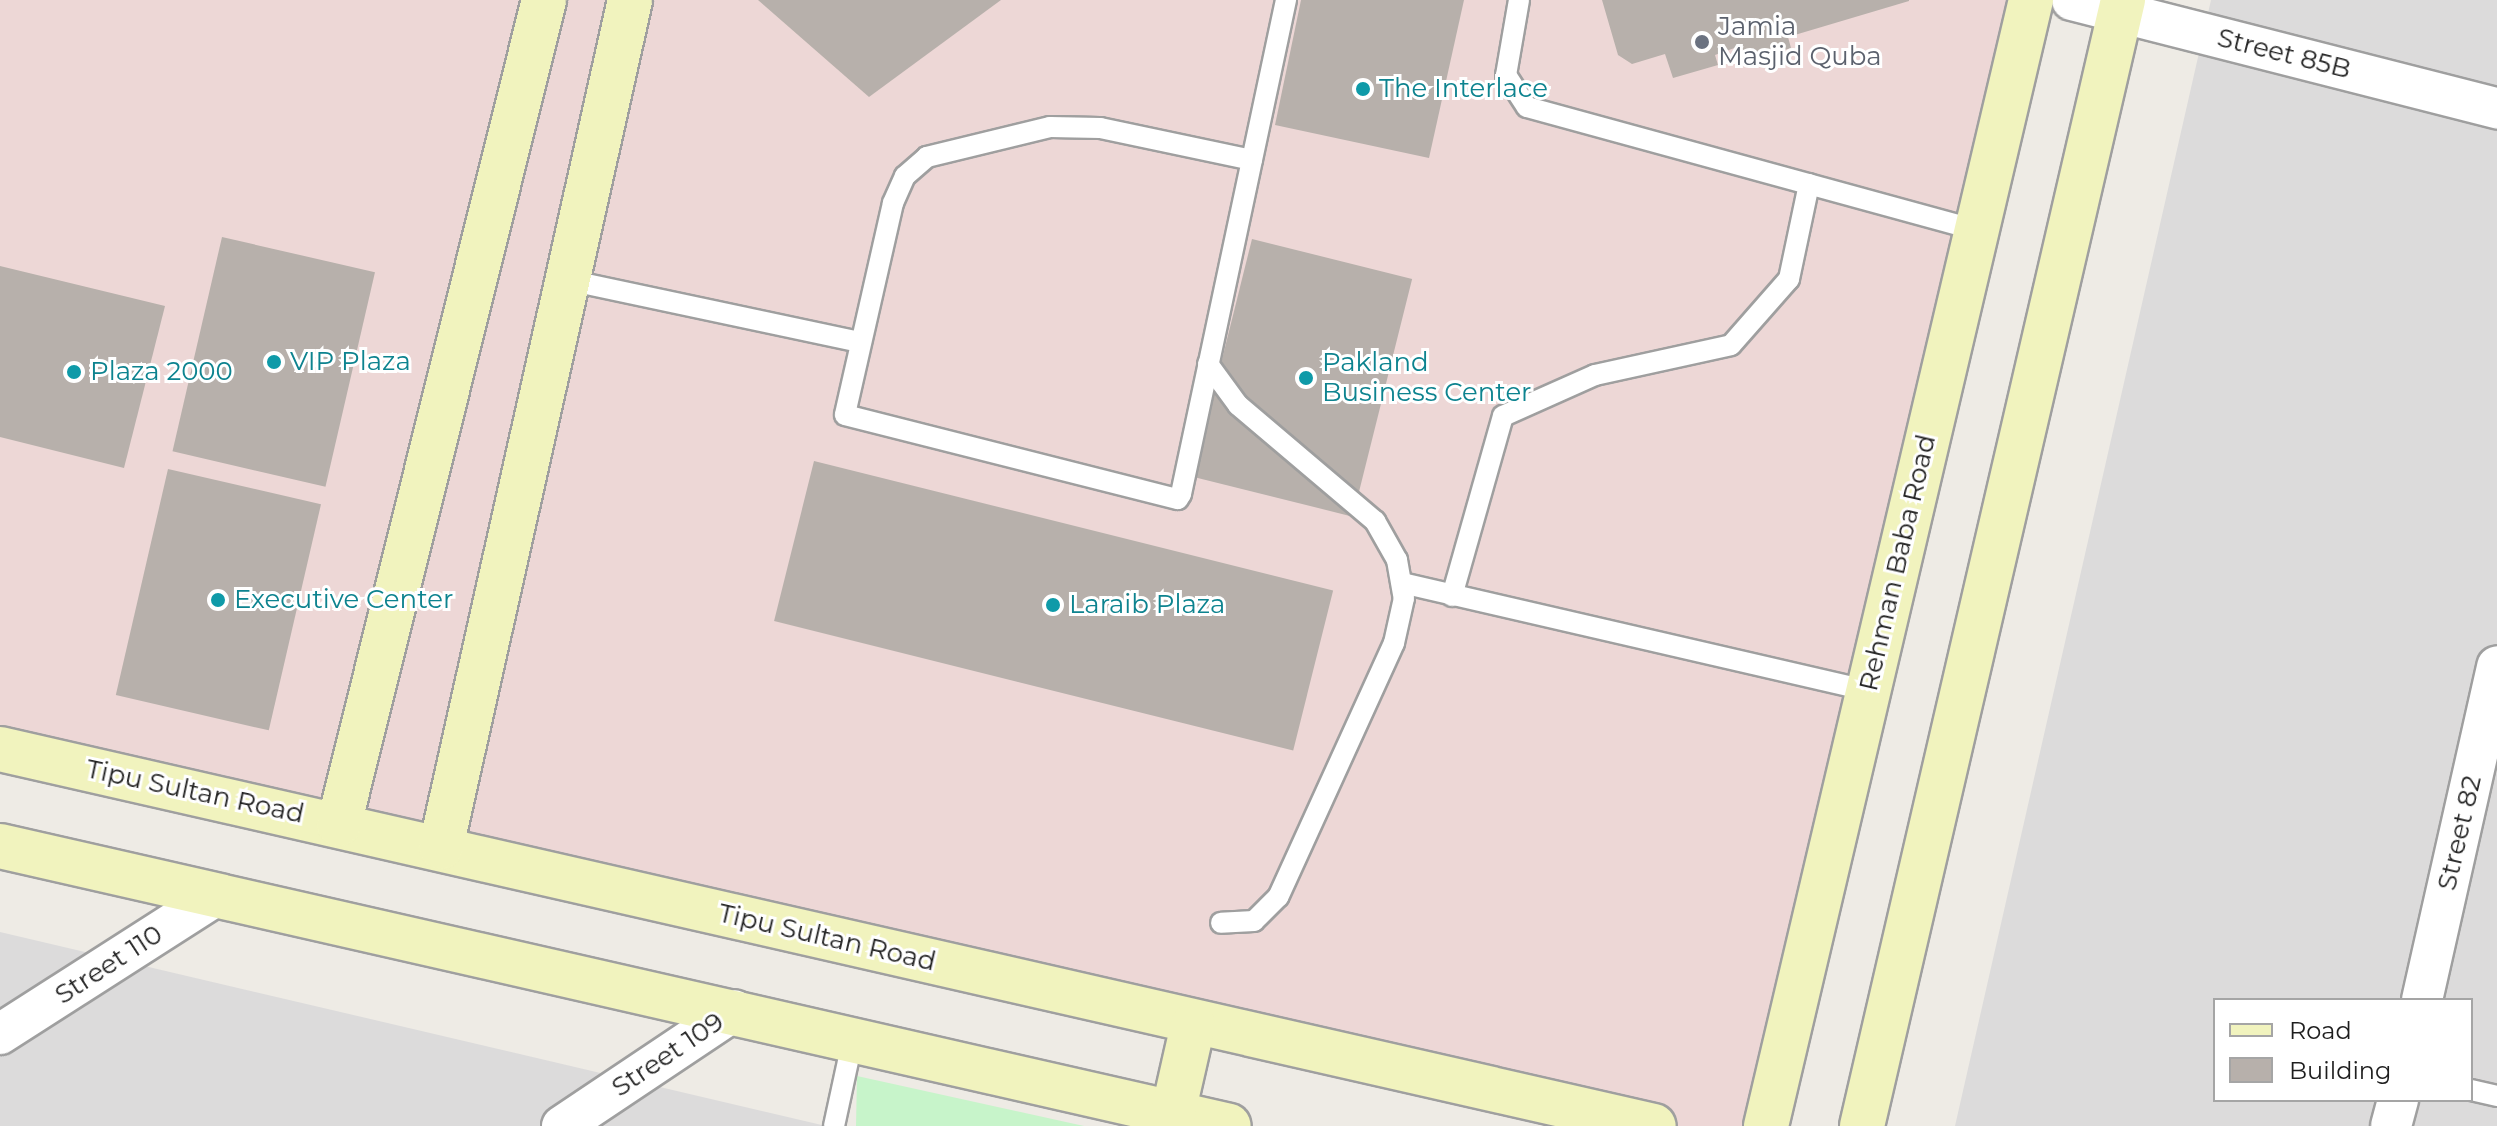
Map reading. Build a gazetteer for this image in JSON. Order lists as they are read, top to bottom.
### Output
{
  "streets": {
    "street": [
      "Street 85B",
      "Rehman Baba Road",
      "Tipu Sultan Road",
      "Street 82",
      "Street 110",
      "Street 109"
    ]
  },
  "places": [
    "Jamia Masjid Quba",
    "The Interlace",
    "VIP Plaza",
    "Plaza 2000",
    "Pakland Business Center",
    "Executive Center",
    "Laraib Plaza"
  ],
  "legend": ["Road", "Building"]
}
